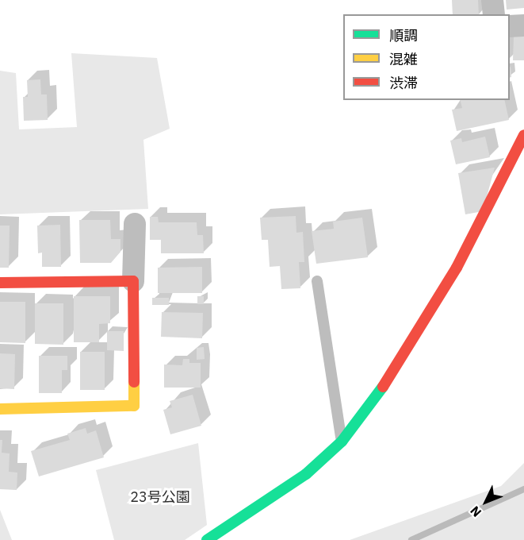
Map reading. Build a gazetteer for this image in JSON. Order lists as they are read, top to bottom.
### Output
{
  "parks": ["23号公園"],
  "legend": ["順調", "混雑", "渋滞"],
  "north": "bottom left"
}
